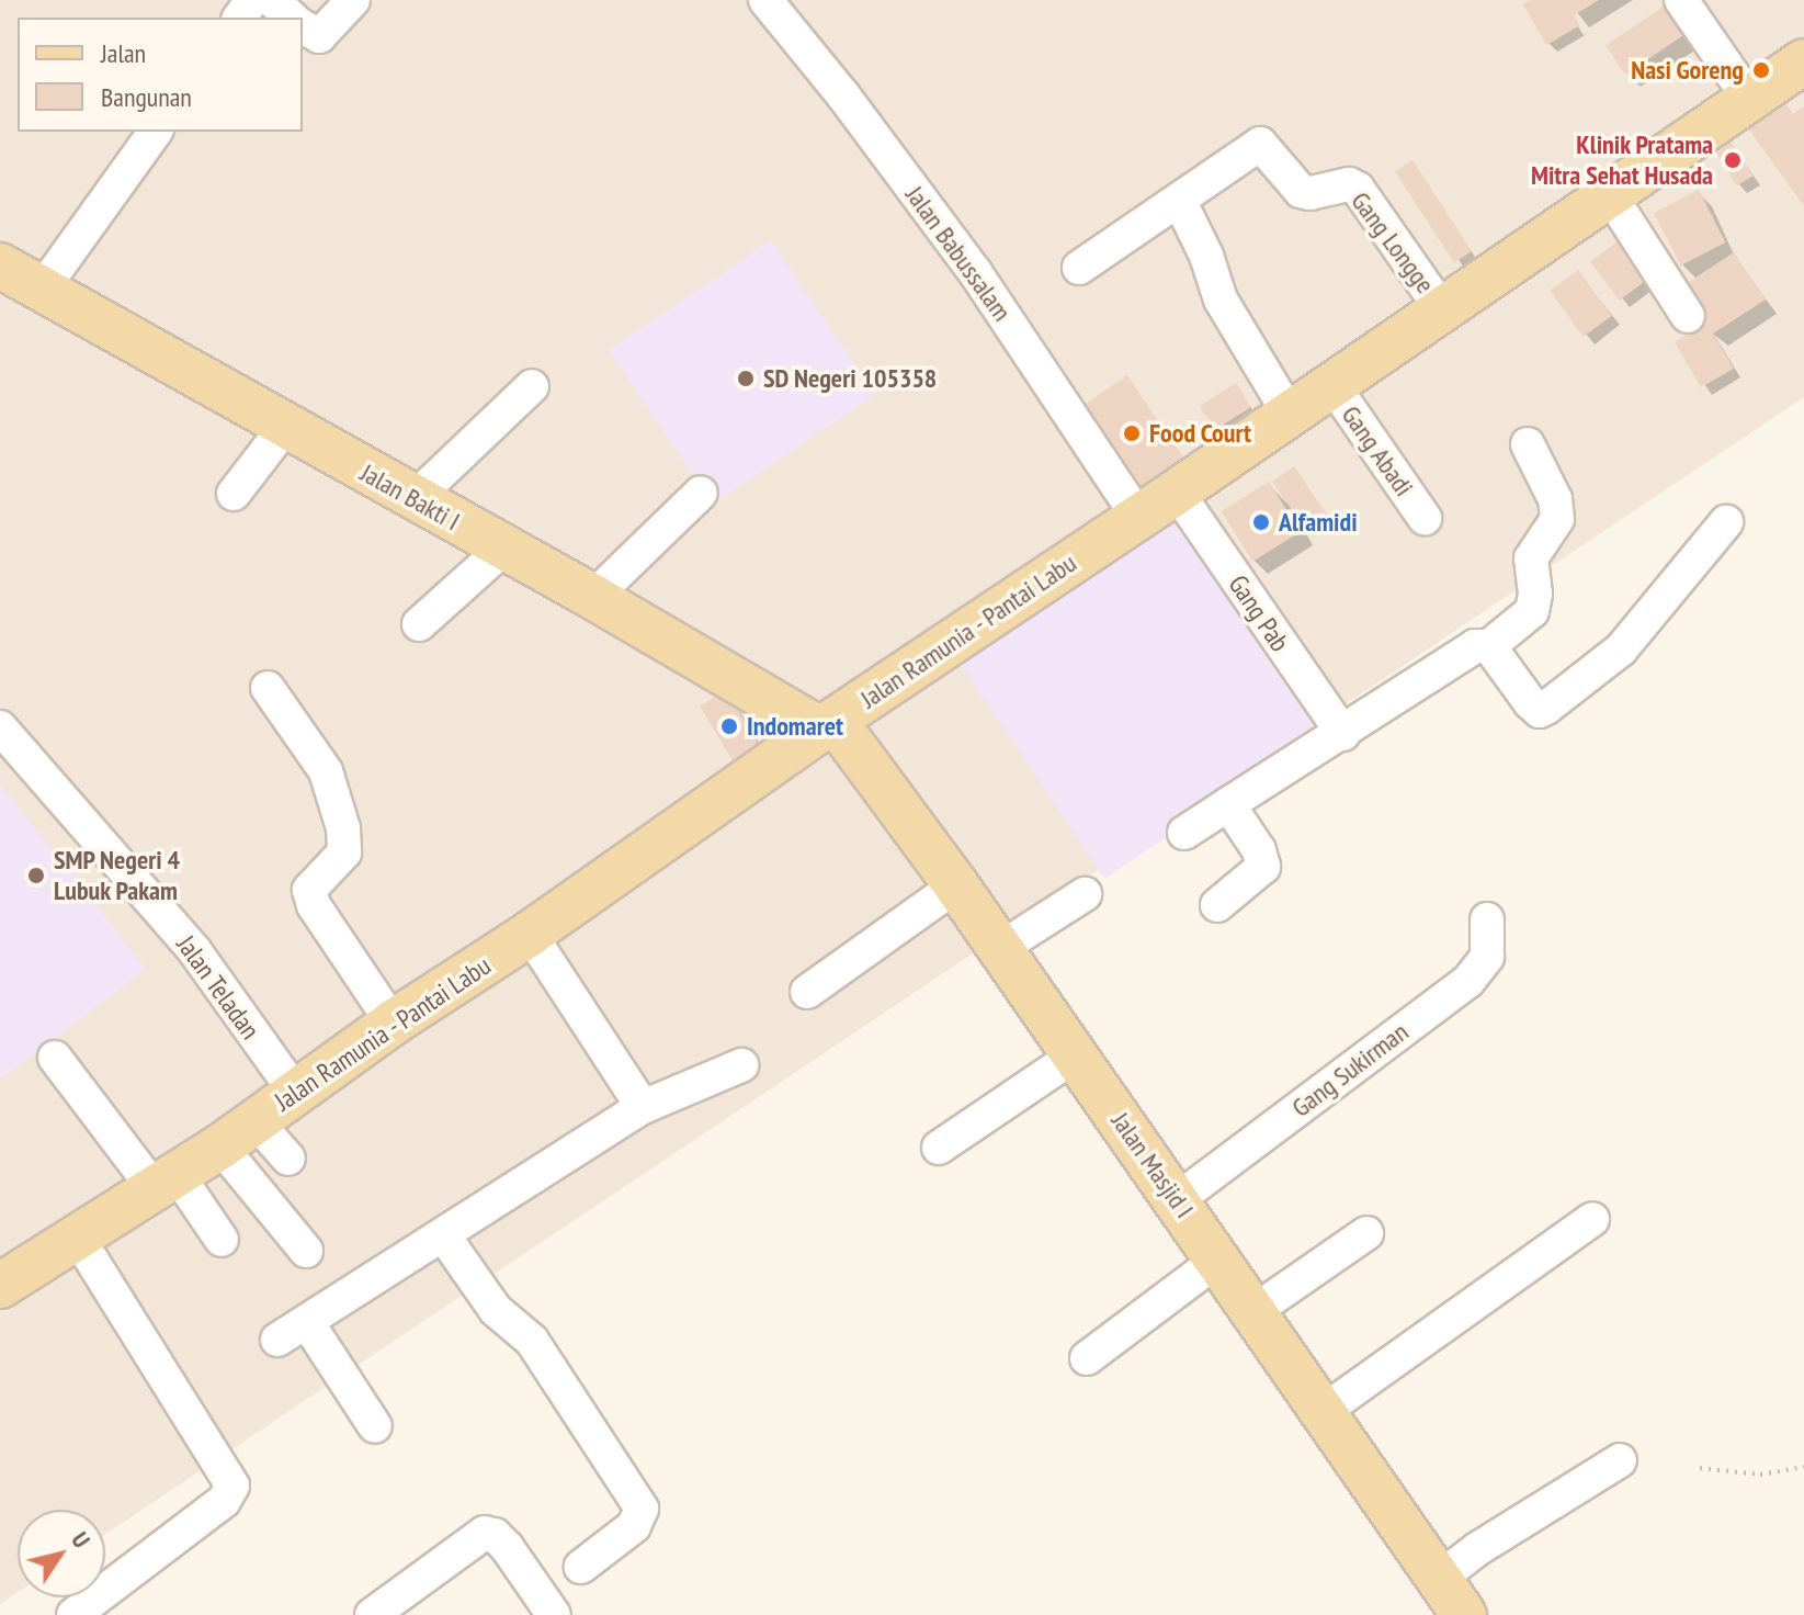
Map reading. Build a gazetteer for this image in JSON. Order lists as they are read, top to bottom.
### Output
{
  "streets": {
    "main road": ["Jalan Bakti I", "Jalan Ramunia - Pantai Labu", "Jalan Masjid I"],
    "street": [
      "Gang Longge",
      "Jalan Babussalam",
      "Gang Abadi",
      "Gang Pab",
      "Jalan Teladan",
      "Gang Sukirman"
    ]
  },
  "crossings": [
    ["Gang Longge", "Jalan Ramunia - Pantai Labu"],
    ["Jalan Babussalam", "Jalan Ramunia - Pantai Labu"],
    ["Gang Abadi", "Jalan Ramunia - Pantai Labu"],
    ["Jalan Bakti I", "Jalan Ramunia - Pantai Labu"],
    ["Jalan Bakti I", "Jalan Masjid I"],
    ["Gang Pab", "Jalan Ramunia - Pantai Labu"],
    ["Jalan Ramunia - Pantai Labu", "Jalan Teladan"],
    ["Jalan Ramunia - Pantai Labu", "Jalan Masjid I"],
    ["Gang Sukirman", "Jalan Masjid I"]
  ],
  "places": [
    "Nasi Goreng",
    "Klinik Pratama Mitra Sehat Husada",
    "SD Negeri 105358",
    "Food Court",
    "Alfamidi",
    "Indomaret",
    "SMP Negeri 4 Lubuk Pakam"
  ],
  "legend": ["Jalan", "Bangunan"],
  "north": "top right"
}
